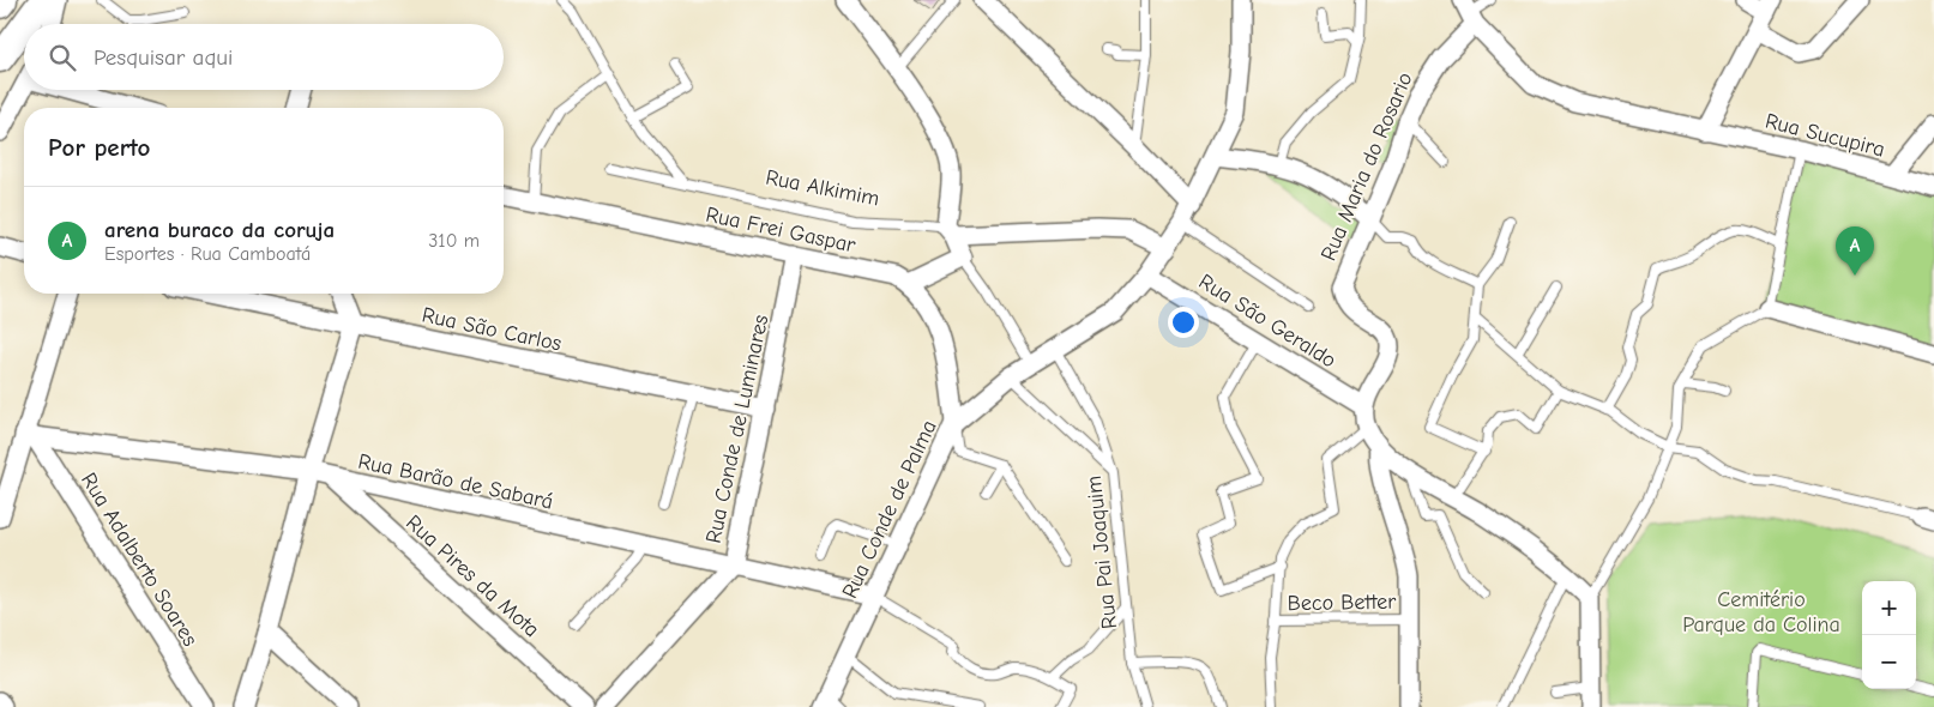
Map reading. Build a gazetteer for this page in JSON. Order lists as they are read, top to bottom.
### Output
{
  "streets": {
    "street": [
      "Rua Sucupira",
      "Rua Maria do Rosario",
      "Rua Alkimim",
      "Rua Frei Gaspar",
      "Rua São Geraldo",
      "Rua São Carlos",
      "Rua Conde de Luminares",
      "Rua Barão de Sabará",
      "Rua Conde de Palma",
      "Rua Adalberto Soares",
      "Rua Pires da Mota"
    ],
    "lane": ["Rua Pai Joaquim", "Beco Better"]
  },
  "crossings": [
    ["Rua Sucupira", "Rua Maria do Rosario"],
    ["Rua Maria do Rosario", "Rua São Geraldo"],
    ["Rua Alkimim", "Rua Conde de Palma"],
    ["Rua Frei Gaspar", "Rua Conde de Luminares"],
    ["Rua São Geraldo", "Rua Conde de Palma"],
    ["Rua São Carlos", "Rua Conde de Luminares"],
    ["Rua Conde de Luminares", "Rua Barão de Sabará"],
    ["Rua Barão de Sabará", "Rua Conde de Palma"],
    ["Rua Barão de Sabará", "Rua Adalberto Soares"],
    ["Rua Barão de Sabará", "Rua Pires da Mota"],
    ["Rua Conde de Palma", "Rua Pai Joaquim"]
  ],
  "parks": ["Cemitério Parque da Colina"],
  "page": {
    "search": "Pesquisar aqui",
    "heading": "Por perto",
    "list": [
      {
        "mark": "A",
        "name": "arena buraco da coruja",
        "note": "Esportes · Rua Camboatá",
        "value": "310 m"
      }
    ],
    "pins": "A",
    "map_buttons": ["+", "−"]
  }
}
